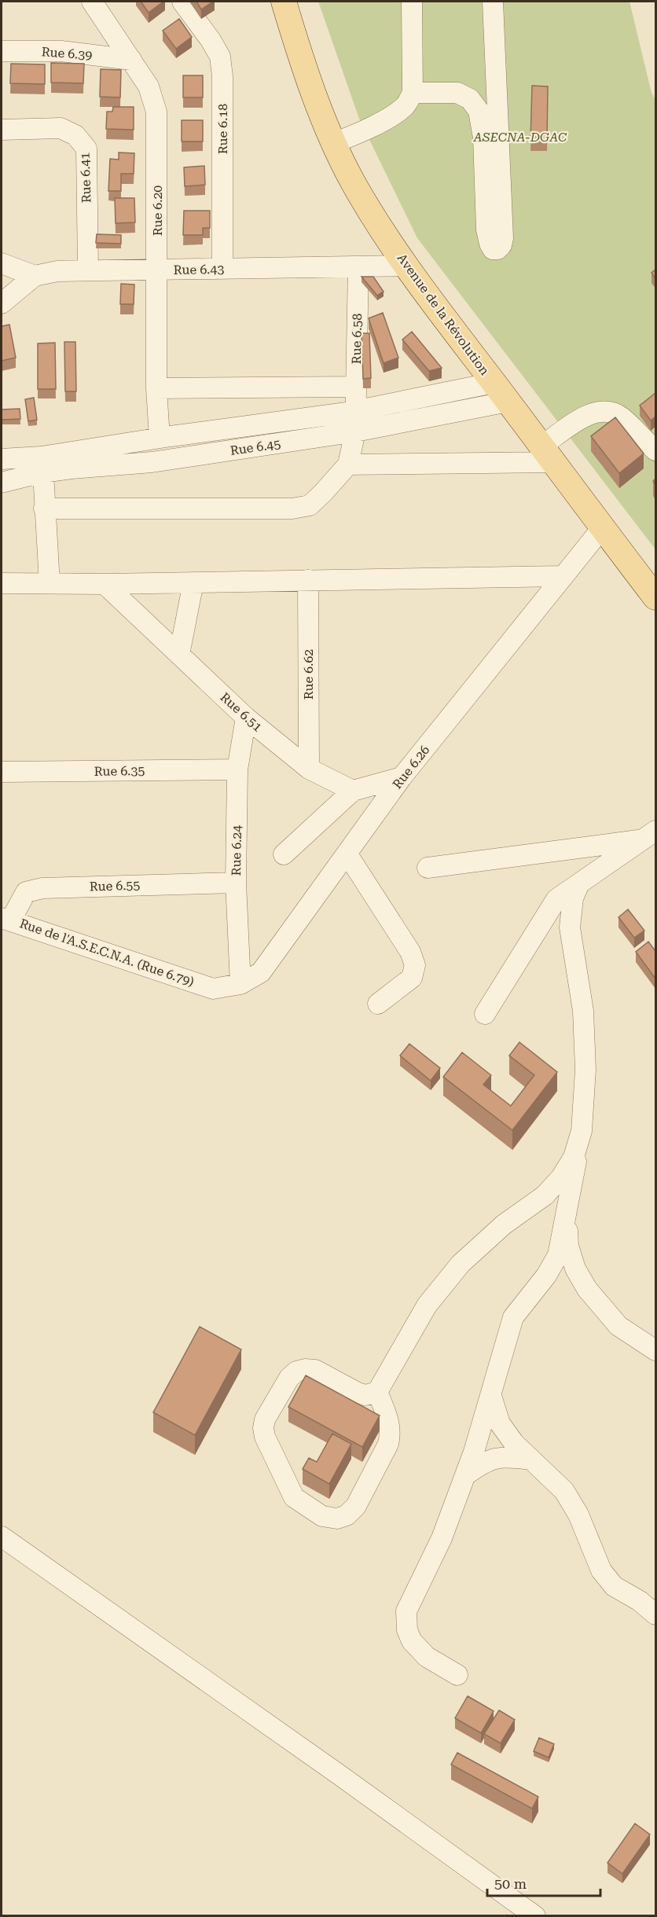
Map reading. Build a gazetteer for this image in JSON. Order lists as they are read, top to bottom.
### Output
{
  "streets": {
    "main road": ["Avenue de la Révolution"],
    "street": [
      "Rue 6.39",
      "Rue 6.18",
      "Rue 6.41",
      "Rue 6.20",
      "Rue 6.43",
      "Rue 6.58",
      "Rue 6.45",
      "Rue 6.62",
      "Rue 6.51",
      "Rue 6.26",
      "Rue 6.35",
      "Rue 6.24",
      "Rue 6.55",
      "Rue de l'A.S.E.C.N.A. (Rue 6.79)"
    ]
  },
  "crossings": [
    ["Rue 6.39", "Rue 6.20"],
    ["Rue 6.18", "Rue 6.43"],
    ["Rue 6.41", "Rue 6.43"],
    ["Rue 6.20", "Rue 6.43"],
    ["Rue 6.20", "Rue 6.45"],
    ["Rue 6.43", "Avenue de la Révolution"],
    ["Rue 6.43", "Rue 6.58"],
    ["Avenue de la Révolution", "Rue 6.45"],
    ["Avenue de la Révolution", "Rue 6.26"],
    ["Rue 6.58", "Rue 6.45"],
    ["Rue 6.62", "Rue 6.51"],
    ["Rue 6.51", "Rue 6.24"],
    ["Rue 6.26", "Rue 6.24"],
    ["Rue 6.26", "Rue de l'A.S.E.C.N.A. (Rue 6.79)"],
    ["Rue 6.35", "Rue 6.24"],
    ["Rue 6.24", "Rue 6.55"],
    ["Rue 6.55", "Rue de l'A.S.E.C.N.A. (Rue 6.79)"]
  ],
  "parks": ["ASECNA-DGAC"],
  "scale_bar": "50 m"
}
